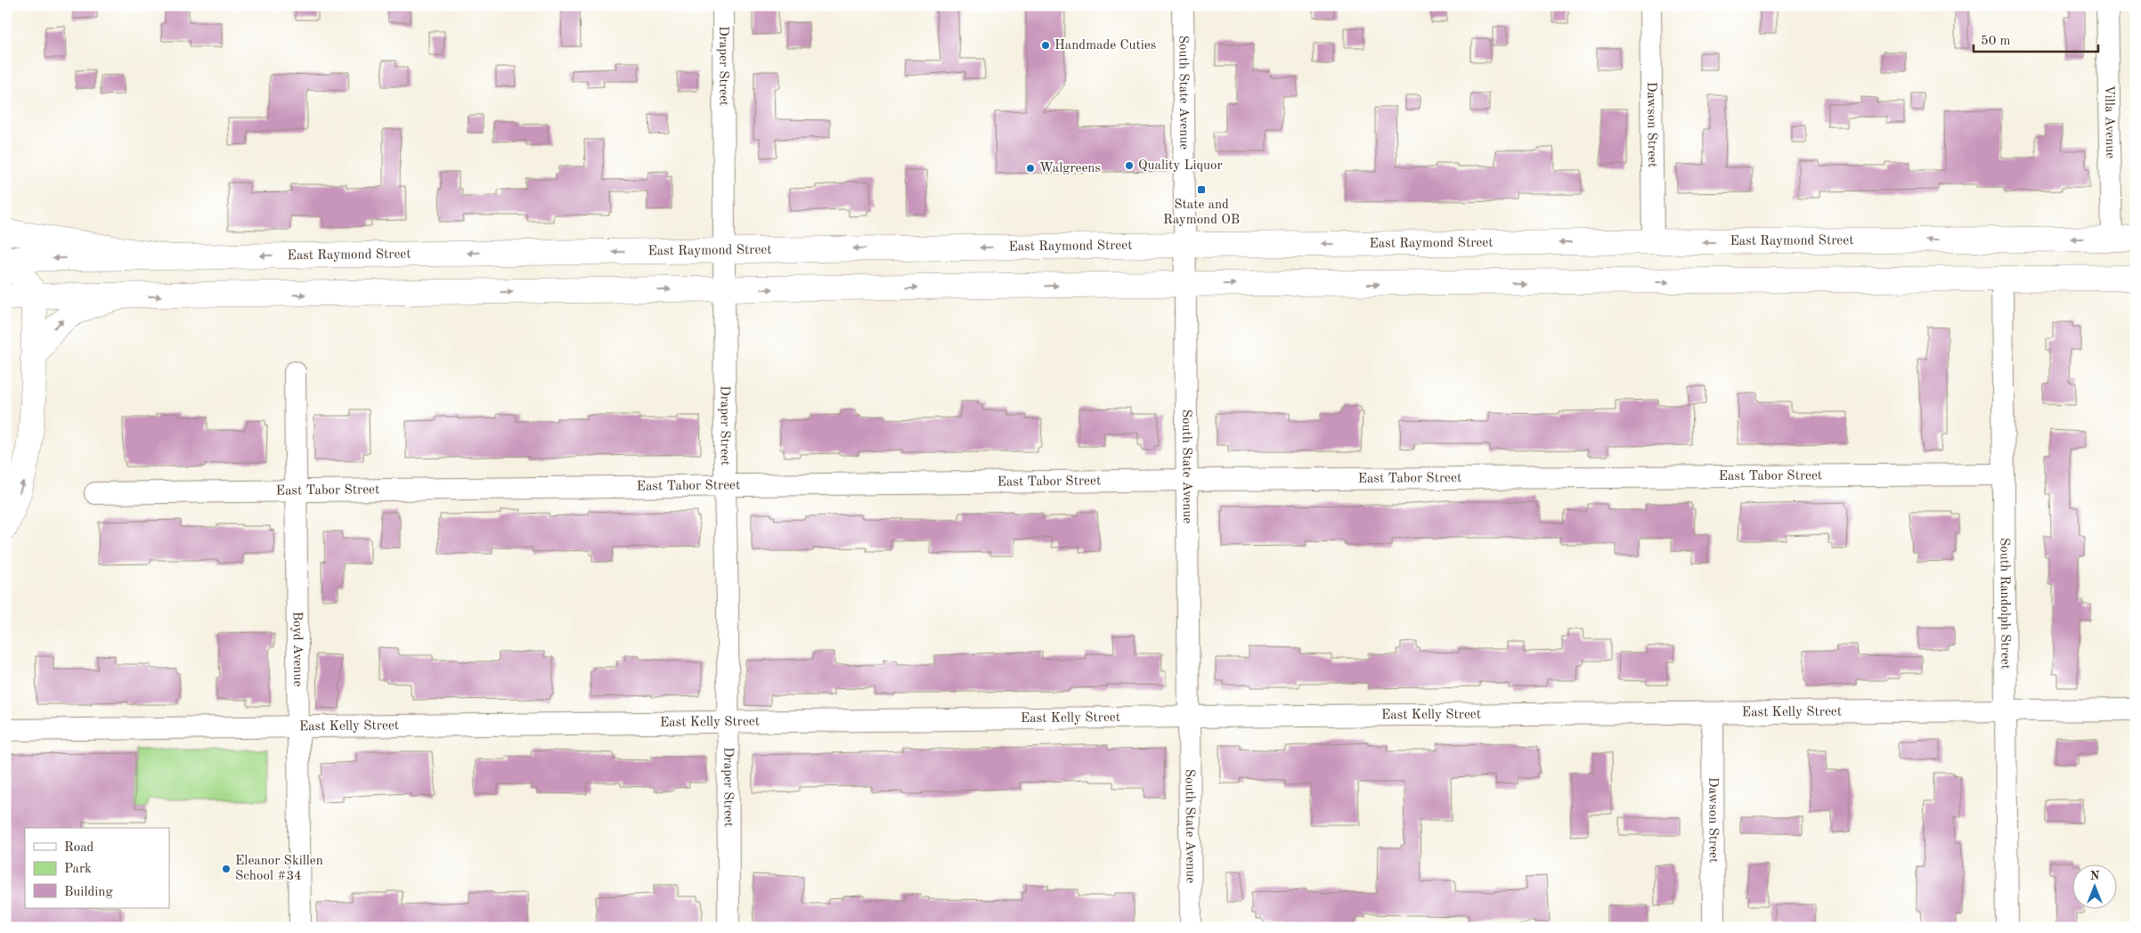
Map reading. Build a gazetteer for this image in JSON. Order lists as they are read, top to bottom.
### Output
{
  "streets": {
    "main road": ["East Raymond Street"],
    "street": [
      "Draper Street",
      "South State Avenue",
      "Villa Avenue",
      "Dawson Street",
      "East Tabor Street",
      "South Randolph Street",
      "Boyd Avenue",
      "East Kelly Street"
    ]
  },
  "crossings": [
    ["Draper Street", "East Raymond Street"],
    ["Draper Street", "East Tabor Street"],
    ["Draper Street", "East Kelly Street"],
    ["South State Avenue", "East Raymond Street"],
    ["South State Avenue", "East Tabor Street"],
    ["South State Avenue", "East Kelly Street"],
    ["Villa Avenue", "East Raymond Street"],
    ["Dawson Street", "East Raymond Street"],
    ["Dawson Street", "East Kelly Street"],
    ["East Tabor Street", "South Randolph Street"],
    ["East Tabor Street", "Boyd Avenue"],
    ["South Randolph Street", "East Kelly Street"],
    ["Boyd Avenue", "East Kelly Street"]
  ],
  "places": {
    "other": [
      "Handmade Cuties",
      "Quality Liquor",
      "Walgreens",
      "Eleanor Skillen School #34"
    ],
    "transit": ["State and Raymond OB"]
  },
  "legend": ["Road", "Park", "Building"],
  "scale_bar": "50 m",
  "north": "top"
}
